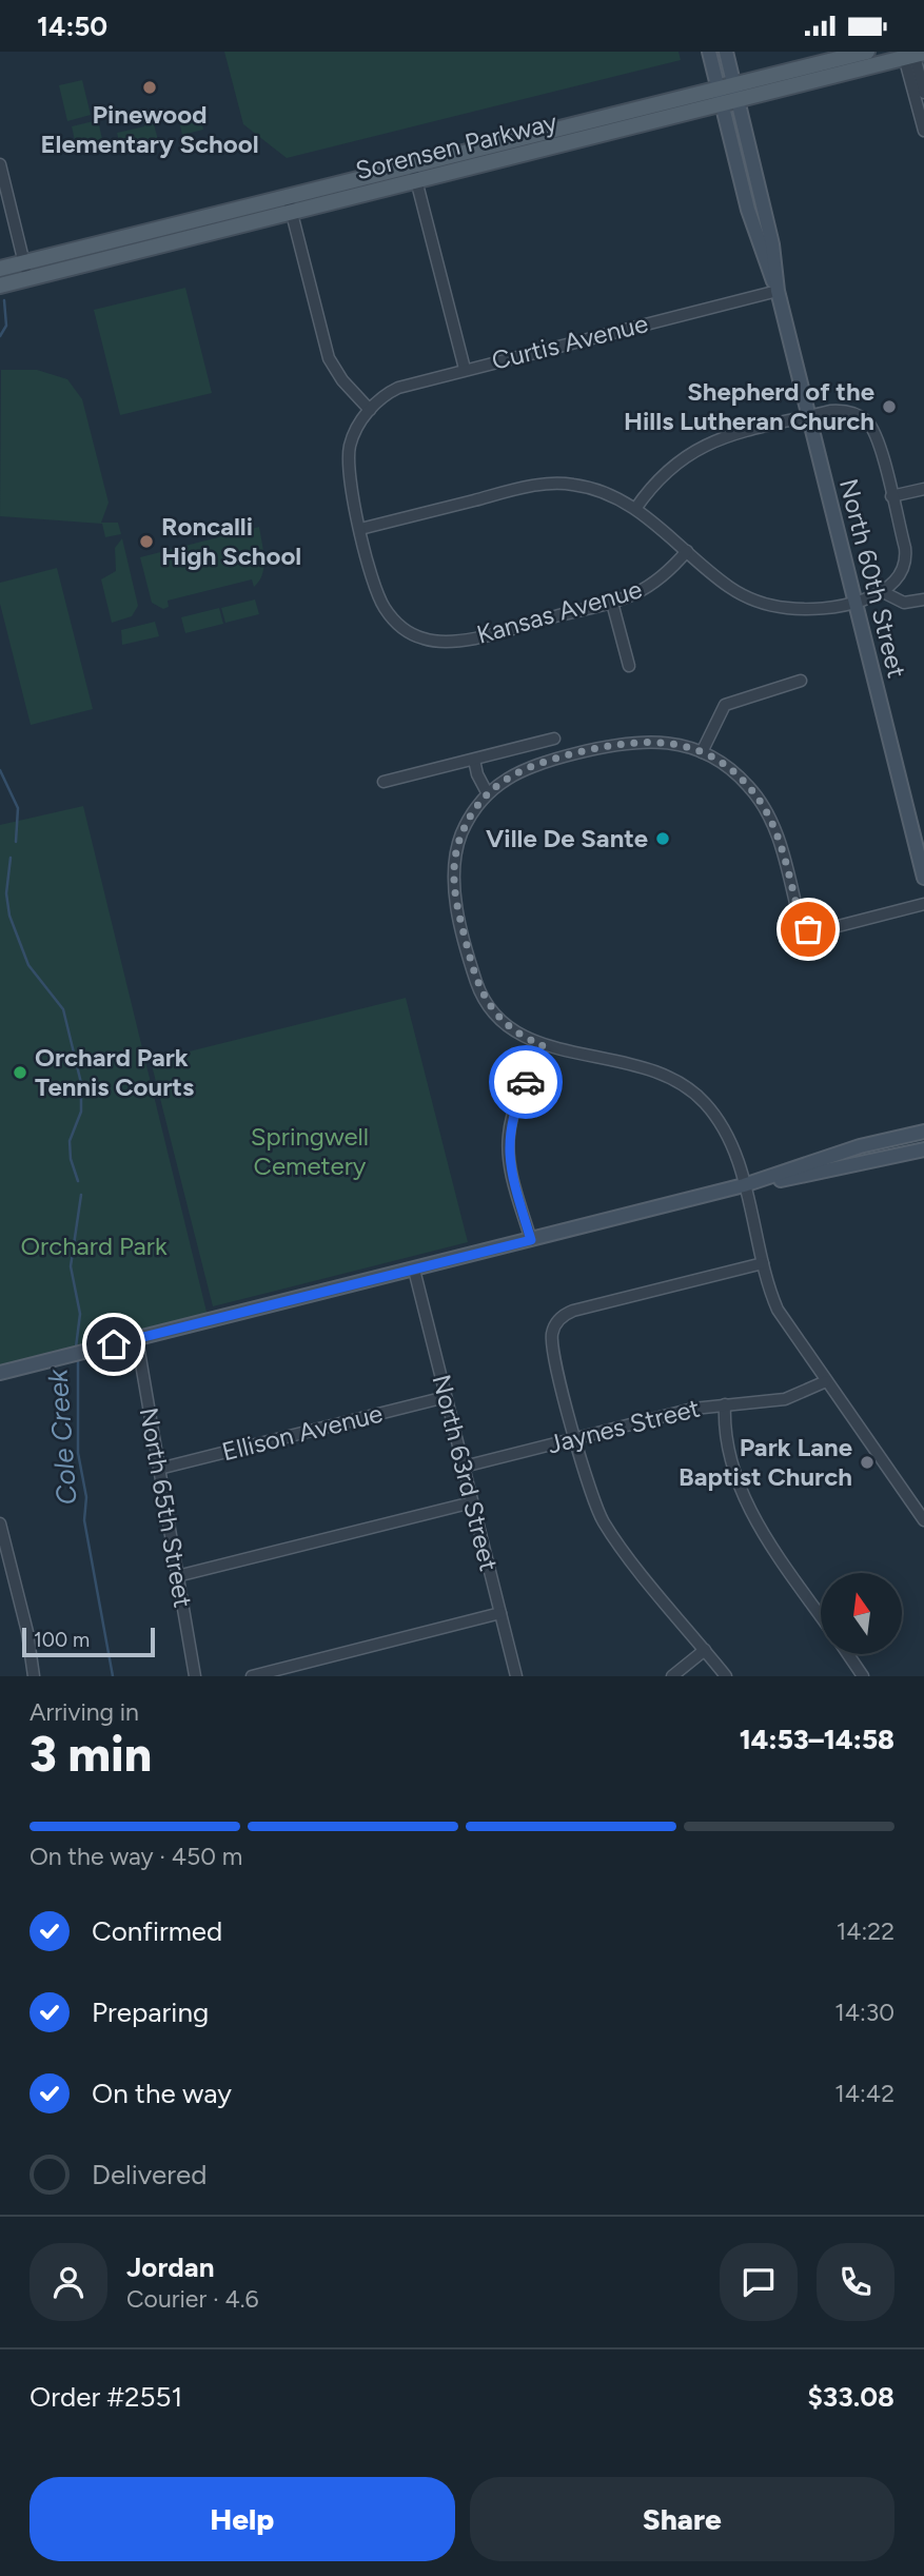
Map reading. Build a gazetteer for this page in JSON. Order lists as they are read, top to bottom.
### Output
{
  "streets": {
    "main road": ["Sorensen Parkway", "North 60th Street"],
    "street": [
      "Curtis Avenue",
      "Kansas Avenue",
      "Jaynes Street",
      "Ellison Avenue",
      "North 63rd Street",
      "North 65th Street"
    ]
  },
  "crossings": [
    ["Sorensen Parkway", "North 60th Street"],
    ["Curtis Avenue", "North 60th Street"],
    ["Jaynes Street", "North 63rd Street"],
    ["Ellison Avenue", "North 63rd Street"],
    ["Ellison Avenue", "North 65th Street"]
  ],
  "water": ["Cole Creek"],
  "parks": ["Springwell Cemetery", "Orchard Park"],
  "places": [
    "Pinewood Elementary School",
    "Shepherd of the Hills Lutheran Church",
    "Roncalli High School",
    "Ville De Sante",
    "Orchard Park Tennis Courts",
    "Park Lane Baptist Church"
  ],
  "scale_bar": "100 m",
  "north": "top",
  "page": {
    "status": "14:50",
    "scale": "100 m",
    "heading": ["3 min", "Arriving in", "14:53–14:58"],
    "panel": [
      "Jordan",
      "Courier · 4.6",
      "Order #2551",
      "$33.08"
    ],
    "bar": "On the way · 450 m",
    "list": [
      ["Confirmed", "14:22"],
      ["Preparing", "14:30"],
      ["On the way", "14:42"],
      "Delivered"
    ],
    "buttons": ["Help", "Share"]
  }
}
